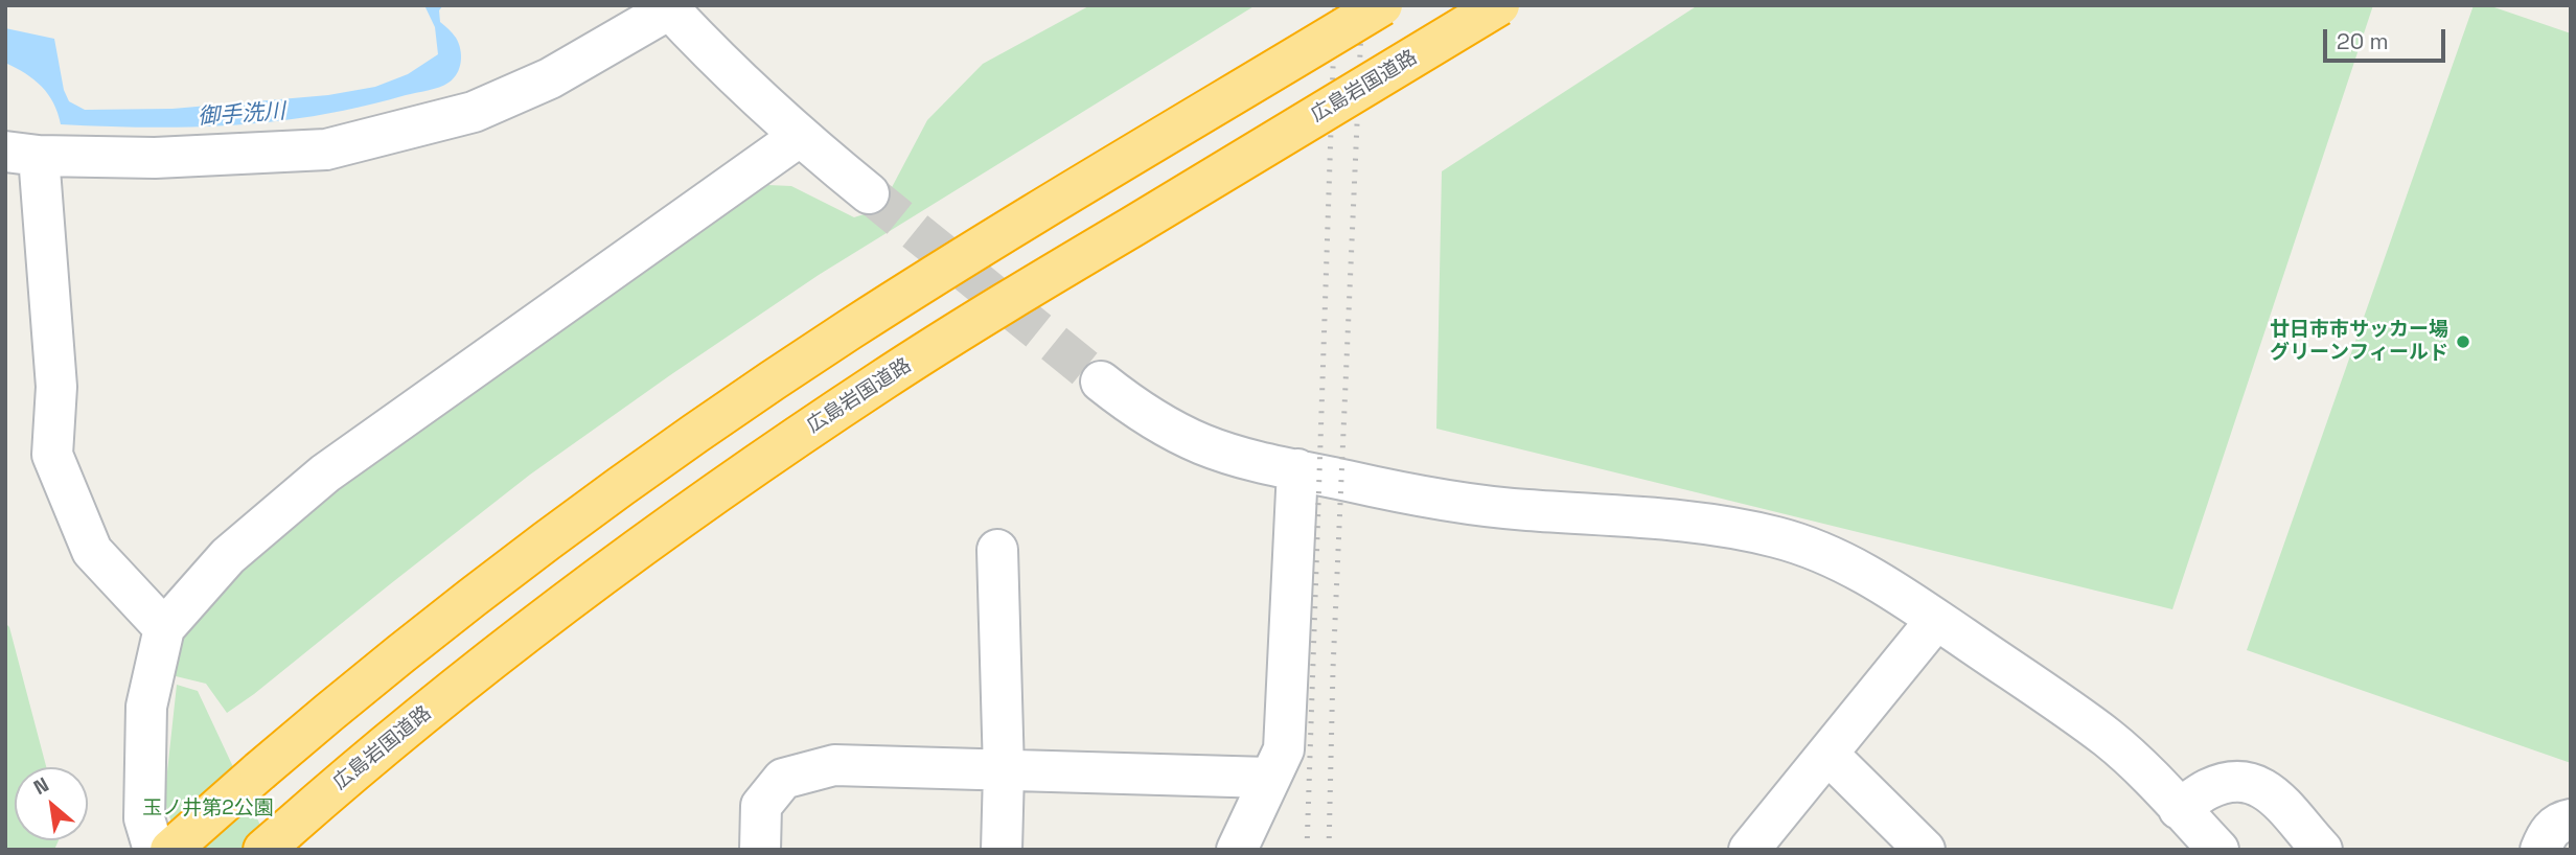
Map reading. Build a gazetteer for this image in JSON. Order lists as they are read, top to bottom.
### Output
{
  "streets": {
    "highway": ["広島岩国道路"]
  },
  "water": ["御手洗川"],
  "parks": ["玉ノ井第2公園"],
  "places": ["廿日市市サッカー場 グリーンフィールド"],
  "scale_bar": "20 m",
  "north": "top left"
}
